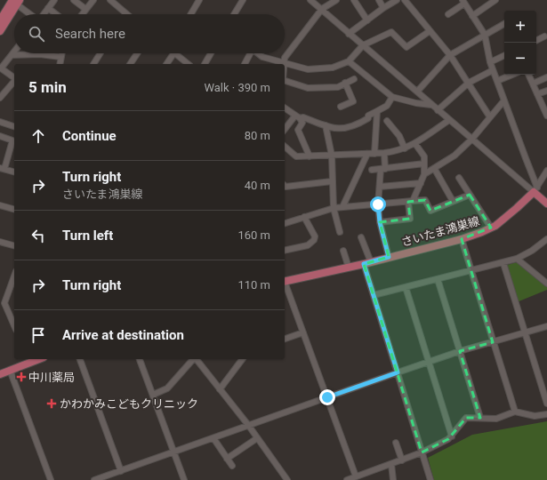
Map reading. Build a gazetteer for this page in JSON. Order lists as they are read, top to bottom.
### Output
{
  "streets": {
    "main road": ["さいたま鴻巣線"]
  },
  "places": {
    "health": ["中川薬局", "かわかみこどもクリニック"]
  },
  "page": {
    "map_buttons": ["+", "−"],
    "search": "Search here",
    "heading": ["5 min", "Walk · 390 m"],
    "list": [
      ["Continue", "80 m"],
      ["Turn right", "さいたま鴻巣線", "40 m"],
      ["Turn left", "160 m"],
      ["Turn right", "110 m"],
      "Arrive at destination"
    ]
  }
}
